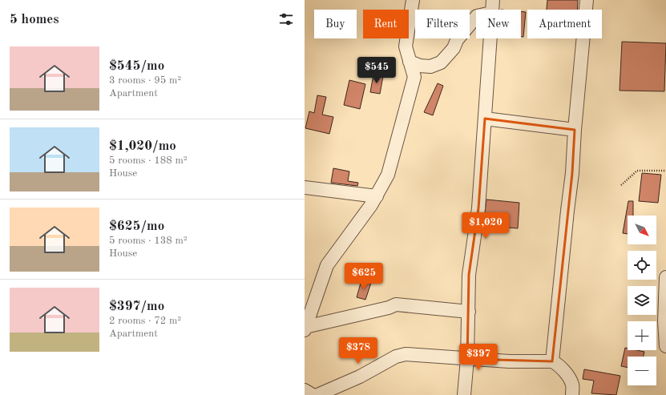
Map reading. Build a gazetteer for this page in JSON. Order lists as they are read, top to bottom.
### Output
{
  "north": "bottom right",
  "page": {
    "heading": "5 homes",
    "chip": [
      "Buy",
      "Rent",
      "Filters",
      "New",
      "Apartment"
    ],
    "list": [
      {
        "name": "$545/mo",
        "note": "3 rooms · 95 m² · Apartment"
      },
      {
        "name": "$1,020/mo",
        "note": "5 rooms · 188 m² · House"
      },
      {
        "name": "$625/mo",
        "note": "5 rooms · 138 m² · House"
      },
      {
        "name": "$397/mo",
        "note": "2 rooms · 72 m² · Apartment"
      }
    ],
    "price": [
      "$545",
      "$1,020",
      "$625",
      "$378",
      "$397"
    ],
    "map_buttons": ["+", "−"]
  }
}
